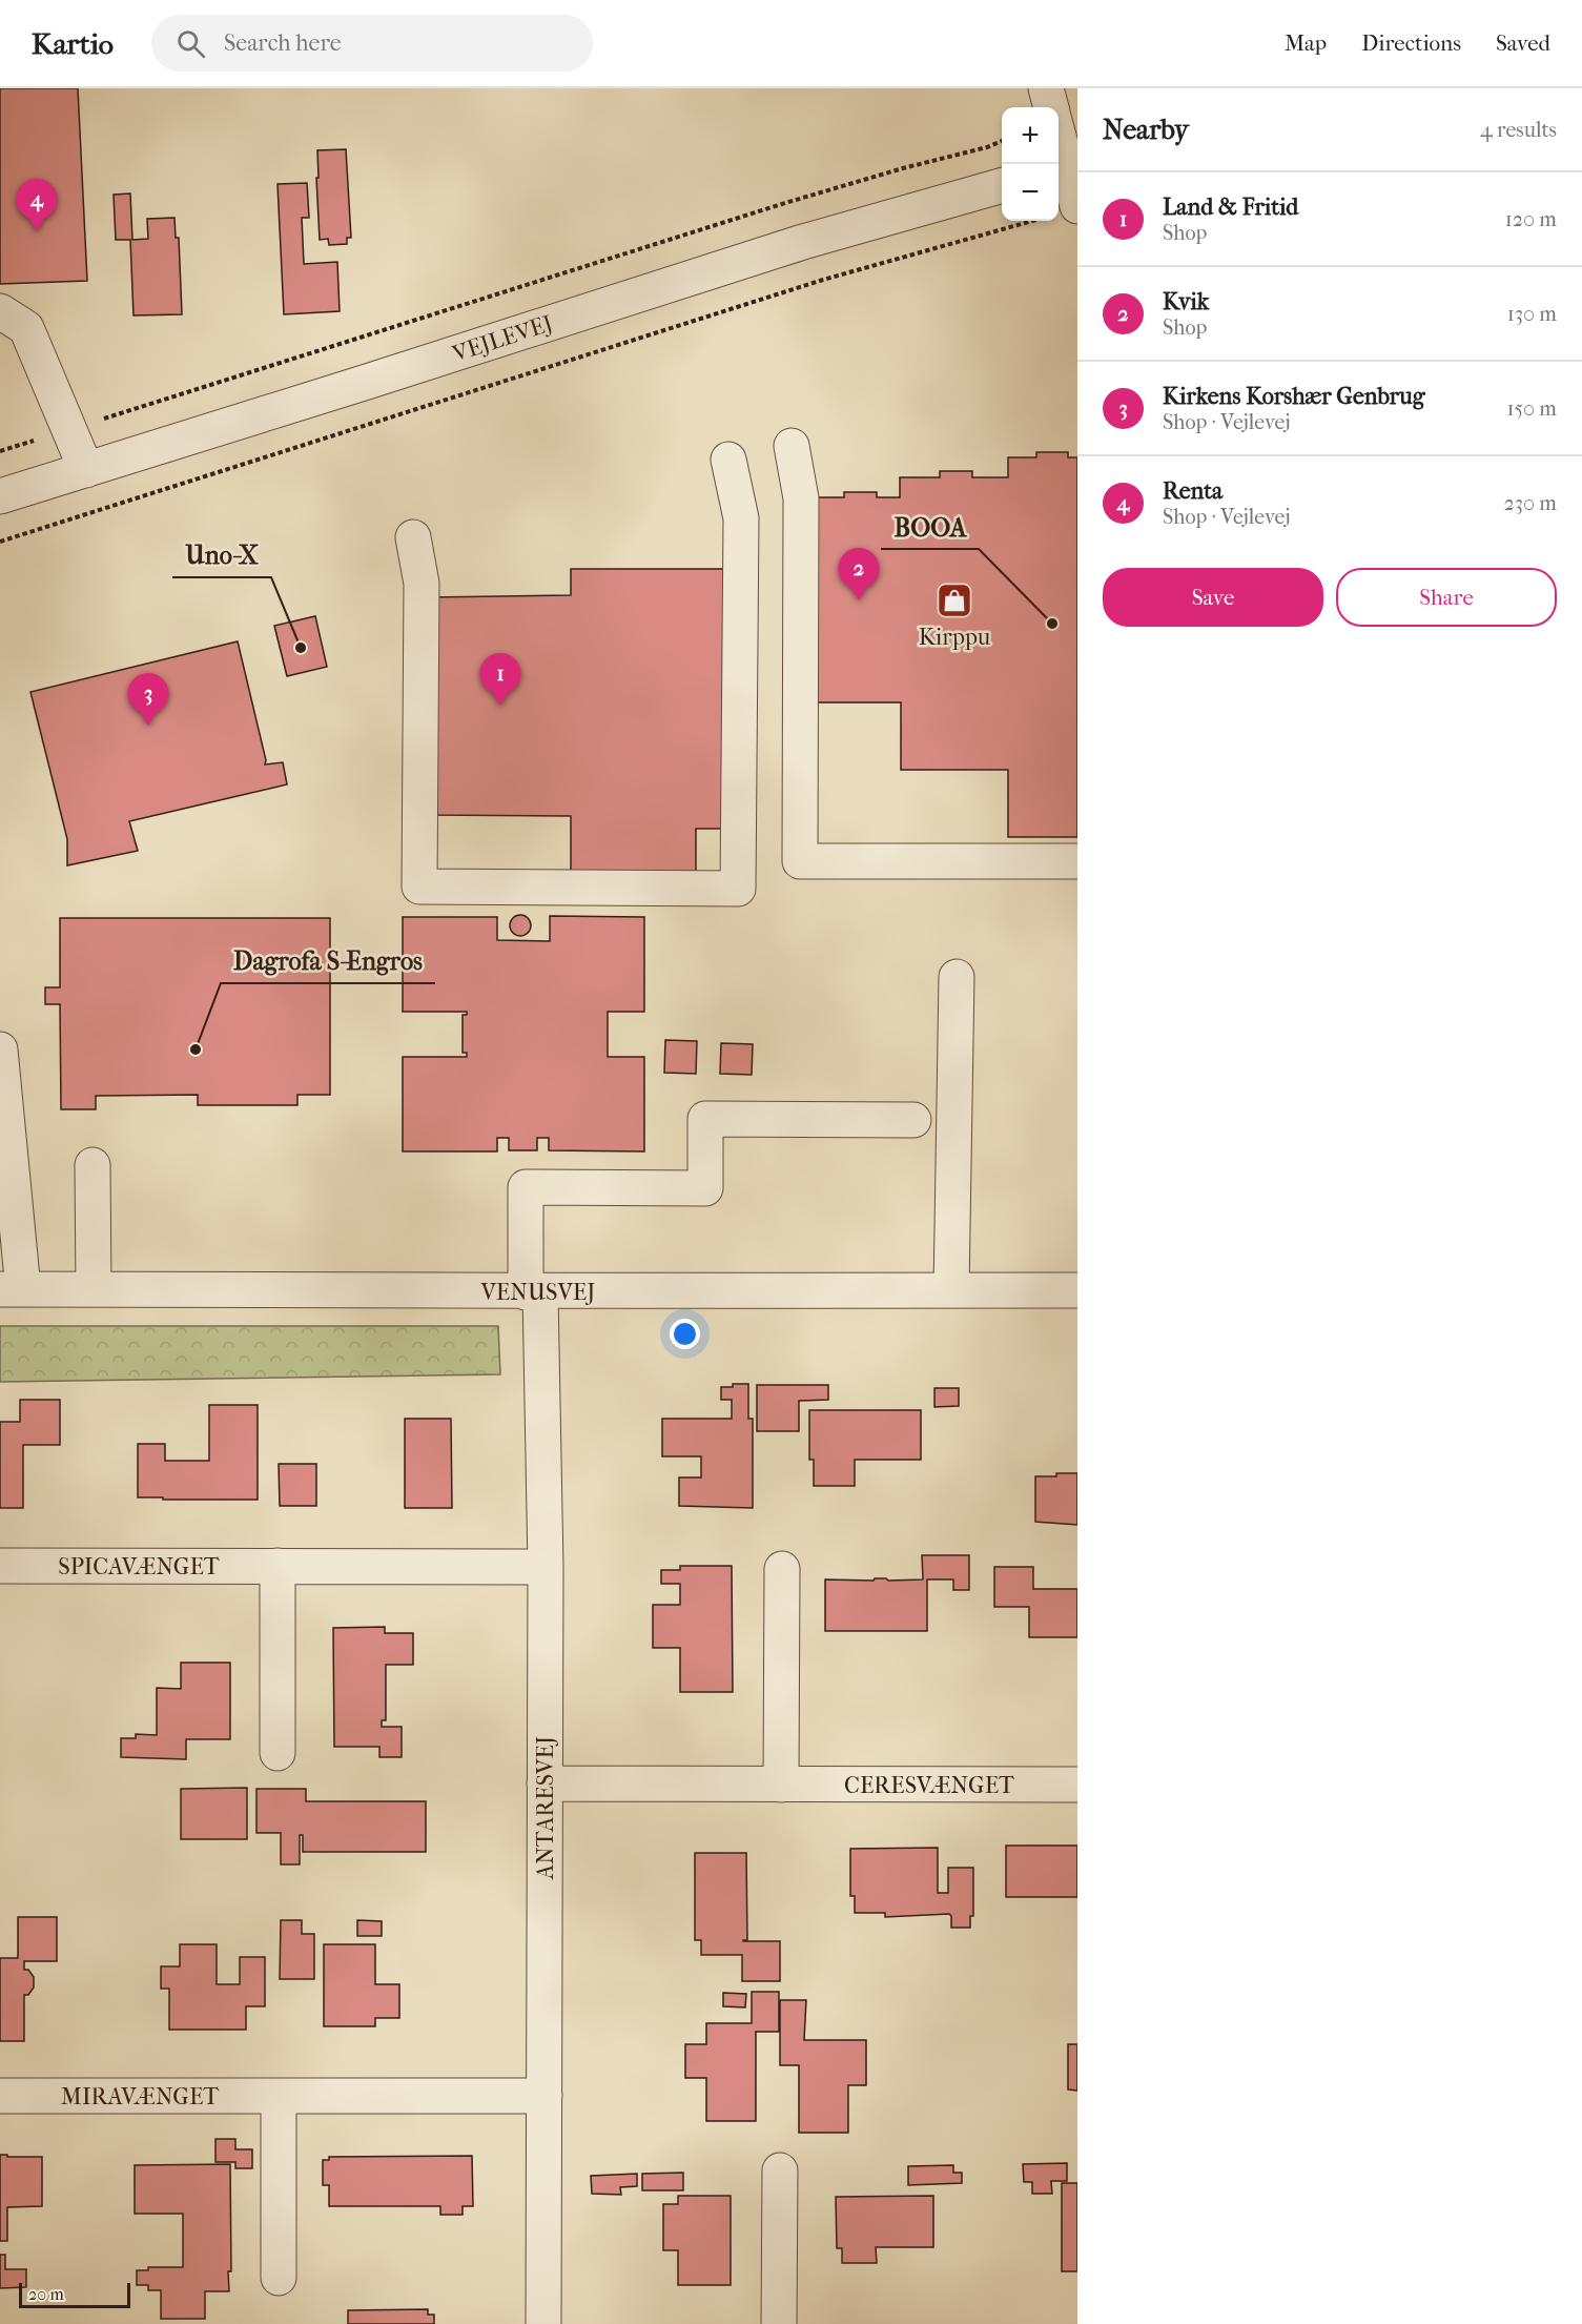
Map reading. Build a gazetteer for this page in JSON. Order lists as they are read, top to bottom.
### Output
{
  "streets": {
    "street": [
      "VEJLEVEJ",
      "VENUSVEJ",
      "SPICAVÆNGET",
      "CERESVÆNGET",
      "ANTARESVEJ",
      "MIRAVÆNGET"
    ]
  },
  "crossings": [
    ["VENUSVEJ", "ANTARESVEJ"],
    ["SPICAVÆNGET", "ANTARESVEJ"],
    ["CERESVÆNGET", "ANTARESVEJ"],
    ["ANTARESVEJ", "MIRAVÆNGET"]
  ],
  "places": {
    "shop": ["Kirppu"],
    "other": ["BOOA", "Uno-X", "Dagrofa S-Engros"]
  },
  "scale_bar": "20 m",
  "page": {
    "header": "Kartio",
    "search": "Search here",
    "nav": ["Map", "Directions", "Saved"],
    "heading": ["Nearby", "4 results"],
    "map_buttons": ["+", "−"],
    "list": [
      {
        "mark": "1",
        "name": "Land & Fritid",
        "note": "Shop",
        "value": "120 m"
      },
      {
        "mark": "2",
        "name": "Kvik",
        "note": "Shop",
        "value": "130 m"
      },
      {
        "mark": "3",
        "name": "Kirkens Korshær Genbrug",
        "note": "Shop · Vejlevej",
        "value": "150 m"
      },
      {
        "mark": "4",
        "name": "Renta",
        "note": "Shop · Vejlevej",
        "value": "230 m"
      }
    ],
    "pins": [
      "4",
      "2",
      "1",
      "3"
    ],
    "buttons": ["Save", "Share"],
    "scale": "20 m"
  }
}
